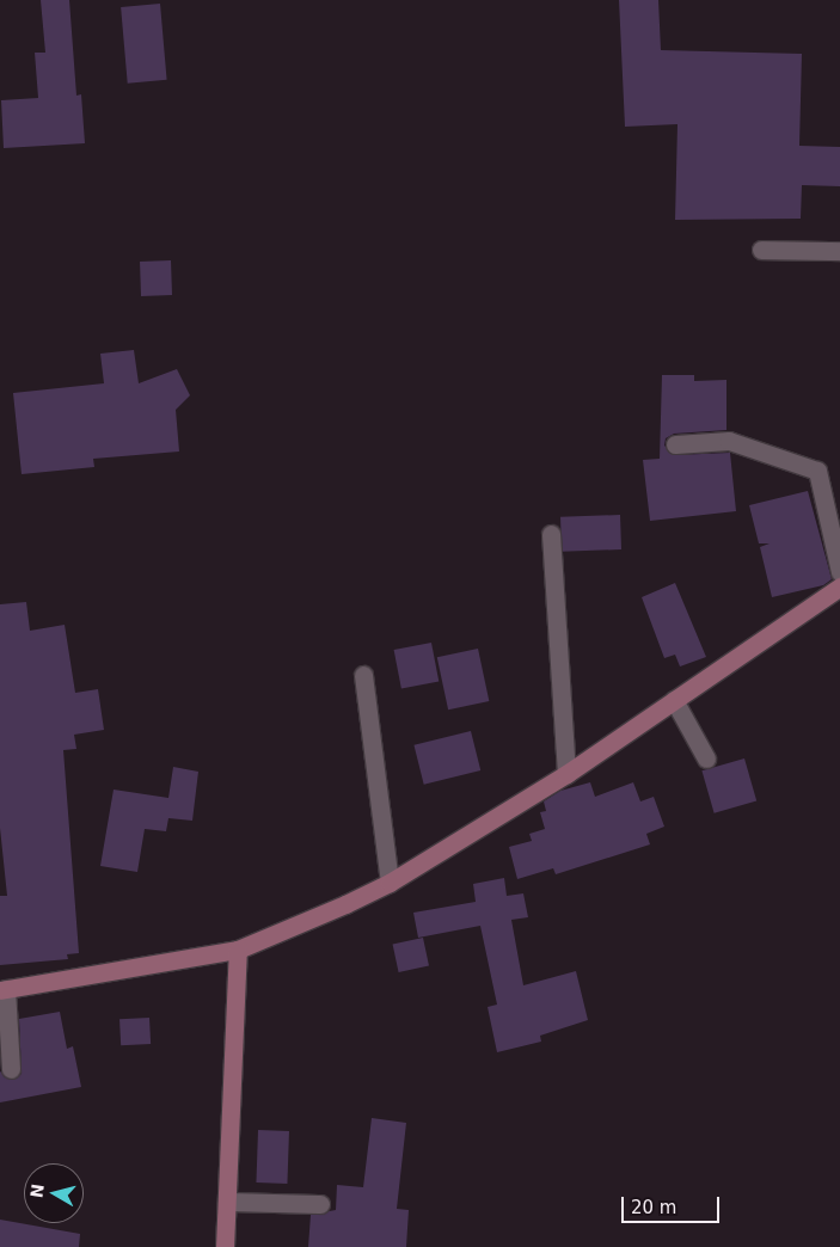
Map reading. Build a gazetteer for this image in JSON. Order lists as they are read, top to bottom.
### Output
{
  "scale_bar": "20 m",
  "north": "left"
}
